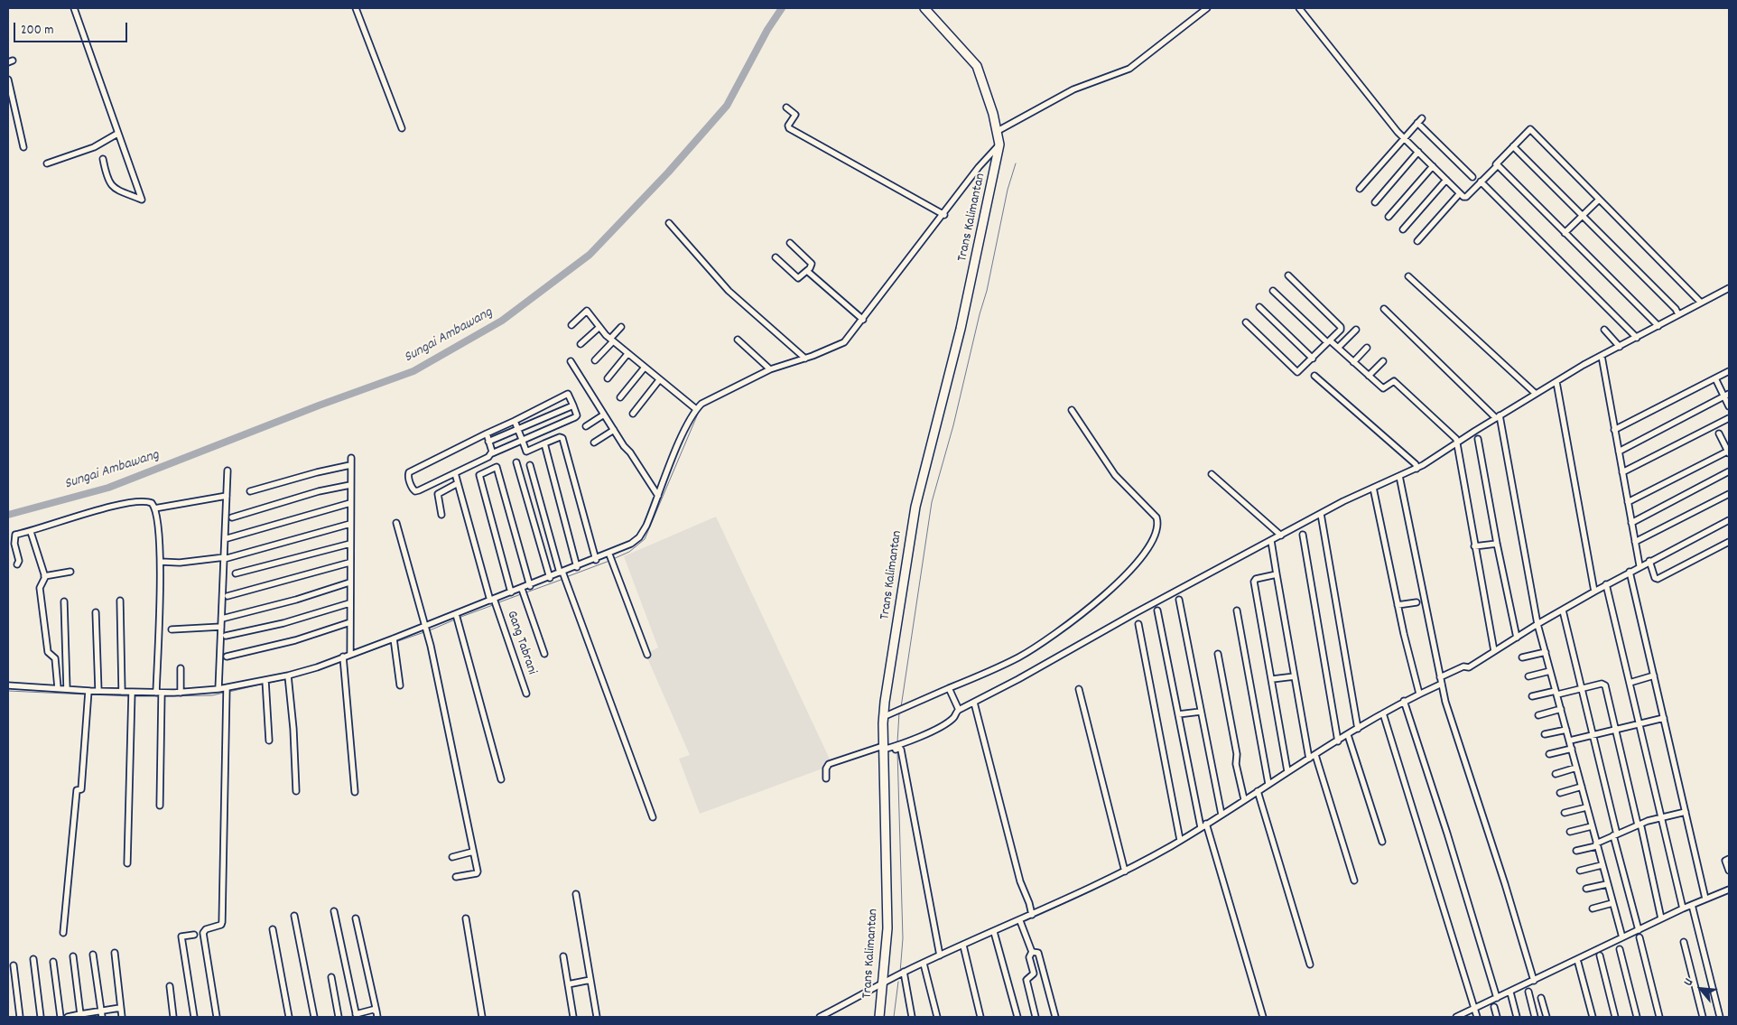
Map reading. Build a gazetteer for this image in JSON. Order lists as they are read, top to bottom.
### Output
{
  "streets": {
    "highway": ["Trans Kalimantan"],
    "street": ["Gang Tabrani"]
  },
  "water": ["Sungai Ambawang"],
  "scale_bar": "200 m",
  "north": "top left"
}
